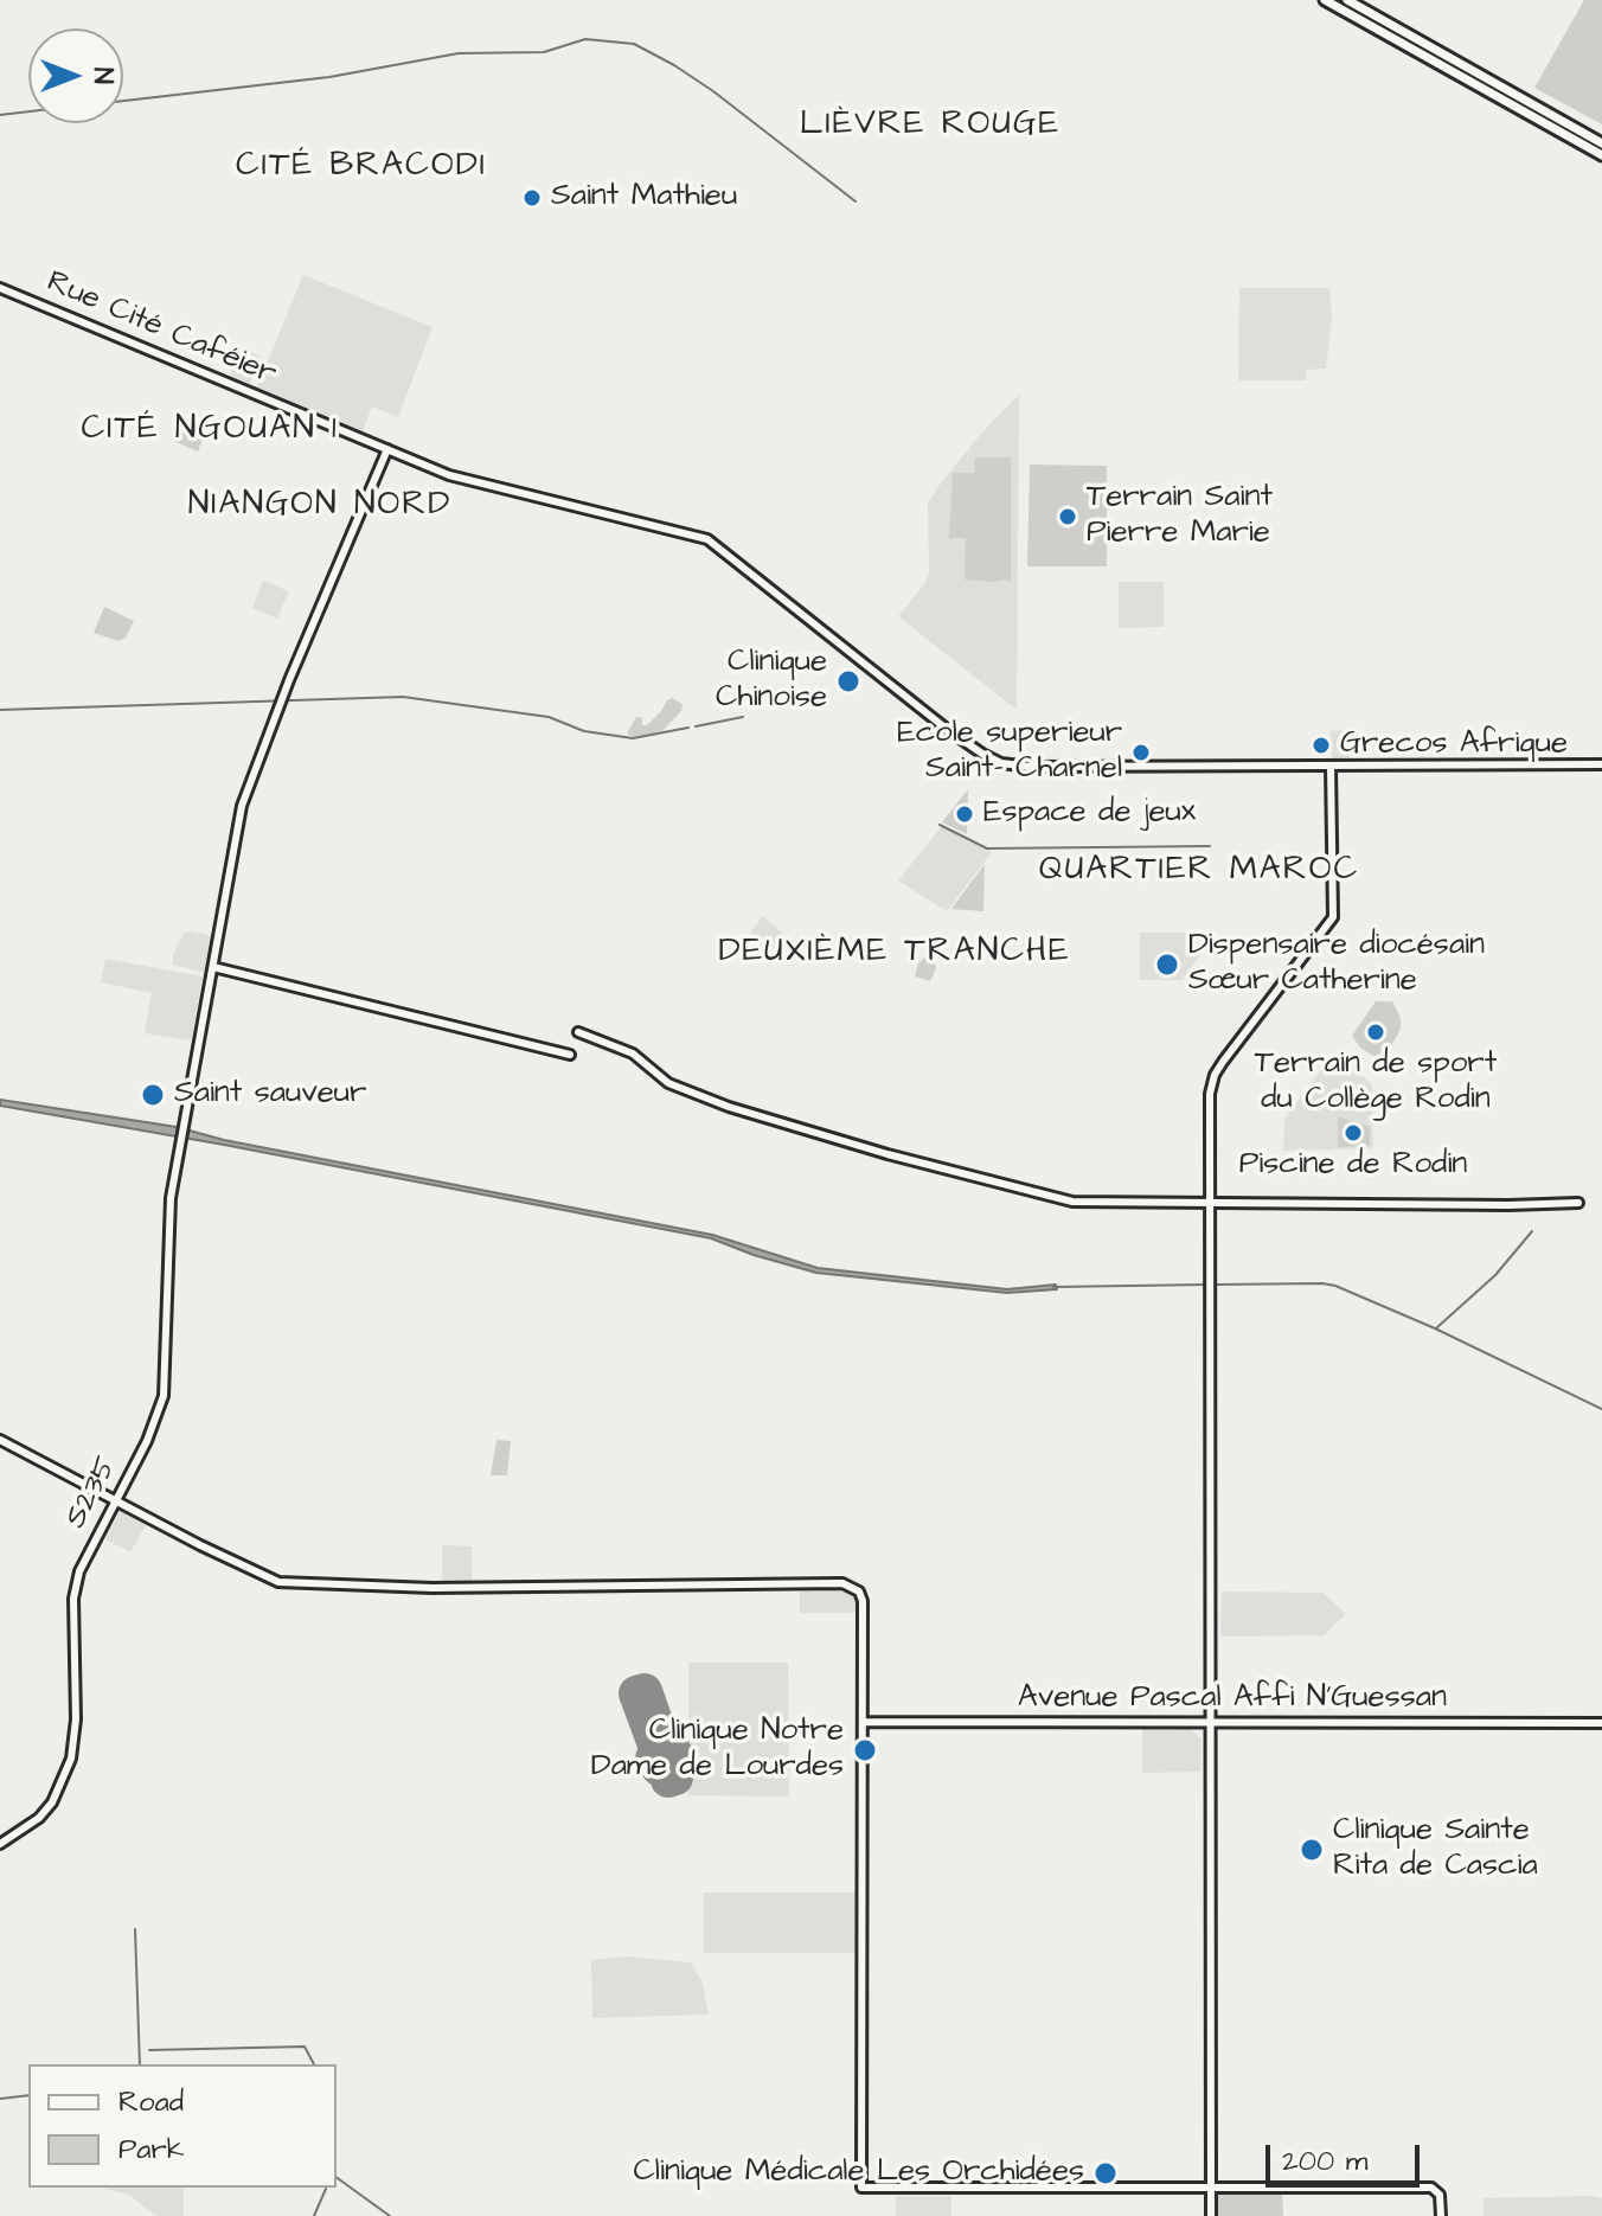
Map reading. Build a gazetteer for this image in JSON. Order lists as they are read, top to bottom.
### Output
{
  "streets": {
    "street": ["Rue Cité Caféier", "S235", "Avenue Pascal Affi N'Guessan"]
  },
  "crossings": [
    ["Rue Cité Caféier", "S235"]
  ],
  "districts": [
    "LIÈVRE ROUGE",
    "CITÉ BRACODI",
    "CITÉ NGOUAN 1",
    "NIANGON NORD",
    "QUARTIER MAROC",
    "DEUXIÈME TRANCHE"
  ],
  "places": [
    "Saint Mathieu",
    "Terrain Saint Pierre Marie",
    "Clinique Chinoise",
    "Grecos Afrique",
    "Ecole superieur Saint- Charnel",
    "Espace de jeux",
    "Dispensaire diocésain Sœur Catherine",
    "Terrain de sport du Collège Rodin",
    "Saint sauveur",
    "Piscine de Rodin",
    "Clinique Notre Dame de Lourdes",
    "Clinique Sainte Rita de Cascia",
    "Clinique Médicale Les Orchidées"
  ],
  "legend": ["Road", "Park"],
  "scale_bar": "200 m",
  "north": "right"
}
